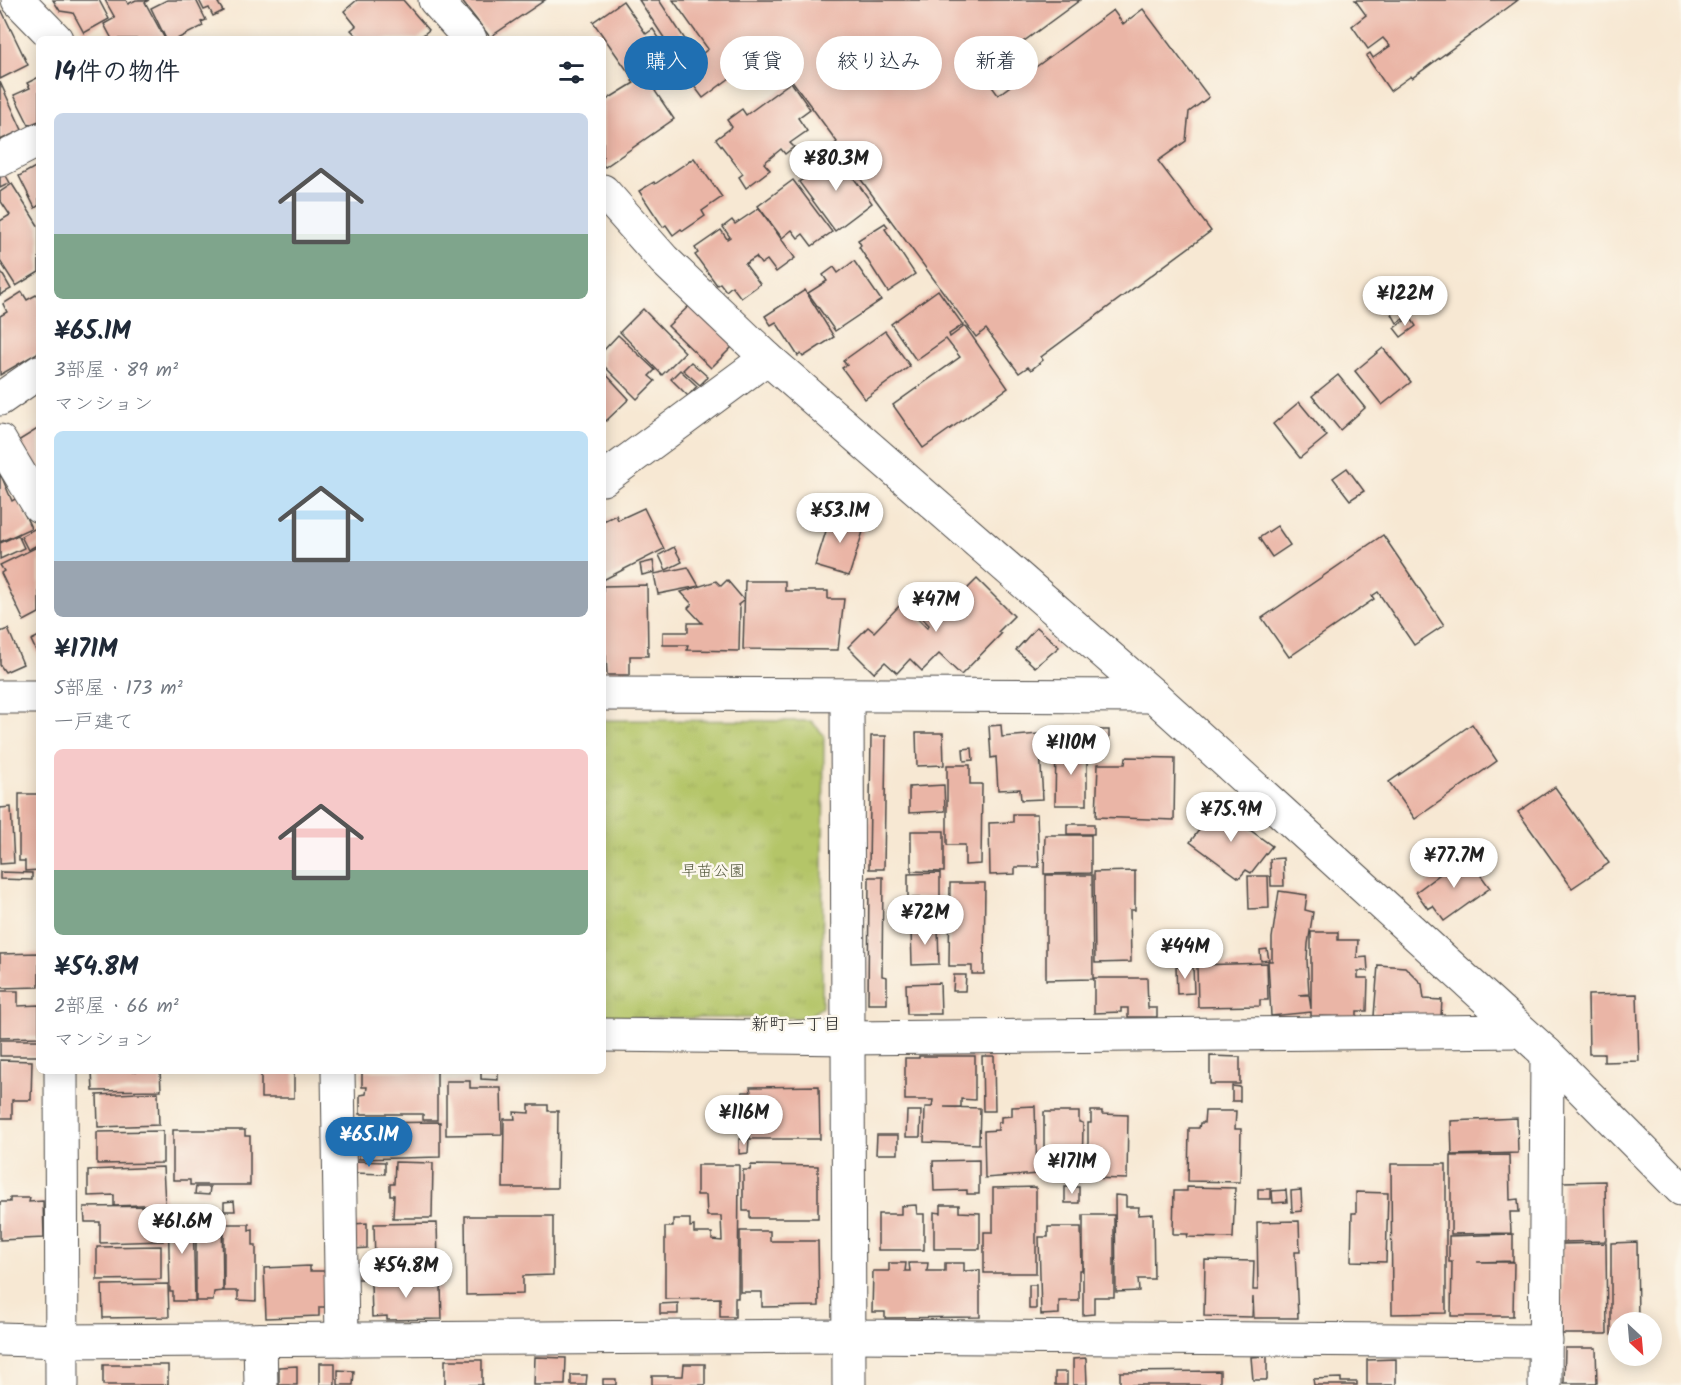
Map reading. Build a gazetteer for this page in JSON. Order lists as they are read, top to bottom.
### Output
{
  "districts": ["新町一丁目"],
  "parks": ["早苗公園"],
  "north": "bottom right",
  "page": {
    "chip": [
      "購入",
      "賃貸",
      "絞り込み",
      "新着"
    ],
    "heading": "14件の物件",
    "list": [
      {
        "name": "¥65.1M",
        "note": "3部屋 · 89 m² · マンション"
      },
      {
        "name": "¥171M",
        "note": "5部屋 · 173 m² · 一戸建て"
      },
      {
        "name": "¥54.8M",
        "note": "2部屋 · 66 m² · マンション"
      }
    ],
    "price": [
      "¥80.3M",
      "¥122M",
      "¥53.1M",
      "¥47M",
      "¥110M",
      "¥75.9M",
      "¥77.7M",
      "¥72M",
      "¥44M",
      "¥116M",
      "¥65.1M",
      "¥171M",
      "¥61.6M",
      "¥54.8M"
    ]
  }
}
